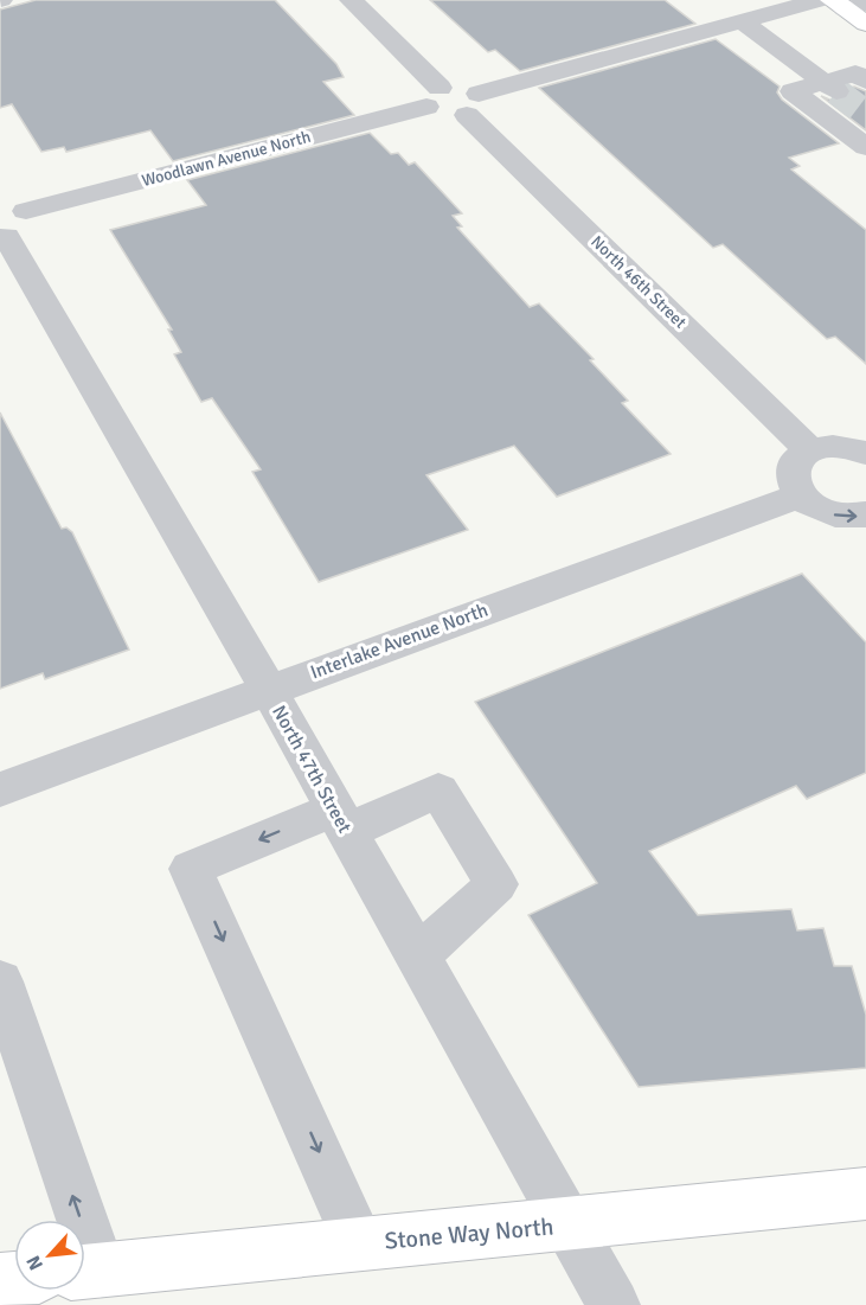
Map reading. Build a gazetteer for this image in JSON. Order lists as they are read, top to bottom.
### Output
{
  "streets": {
    "main road": ["Stone Way North"],
    "street": [
      "Woodlawn Avenue North",
      "North 46th Street",
      "Interlake Avenue North",
      "North 47th Street"
    ]
  },
  "crossings": [
    ["Woodlawn Avenue North", "North 46th Street"],
    ["Woodlawn Avenue North", "North 47th Street"],
    ["Interlake Avenue North", "North 47th Street"],
    ["North 47th Street", "Stone Way North"]
  ],
  "north": "bottom left"
}
